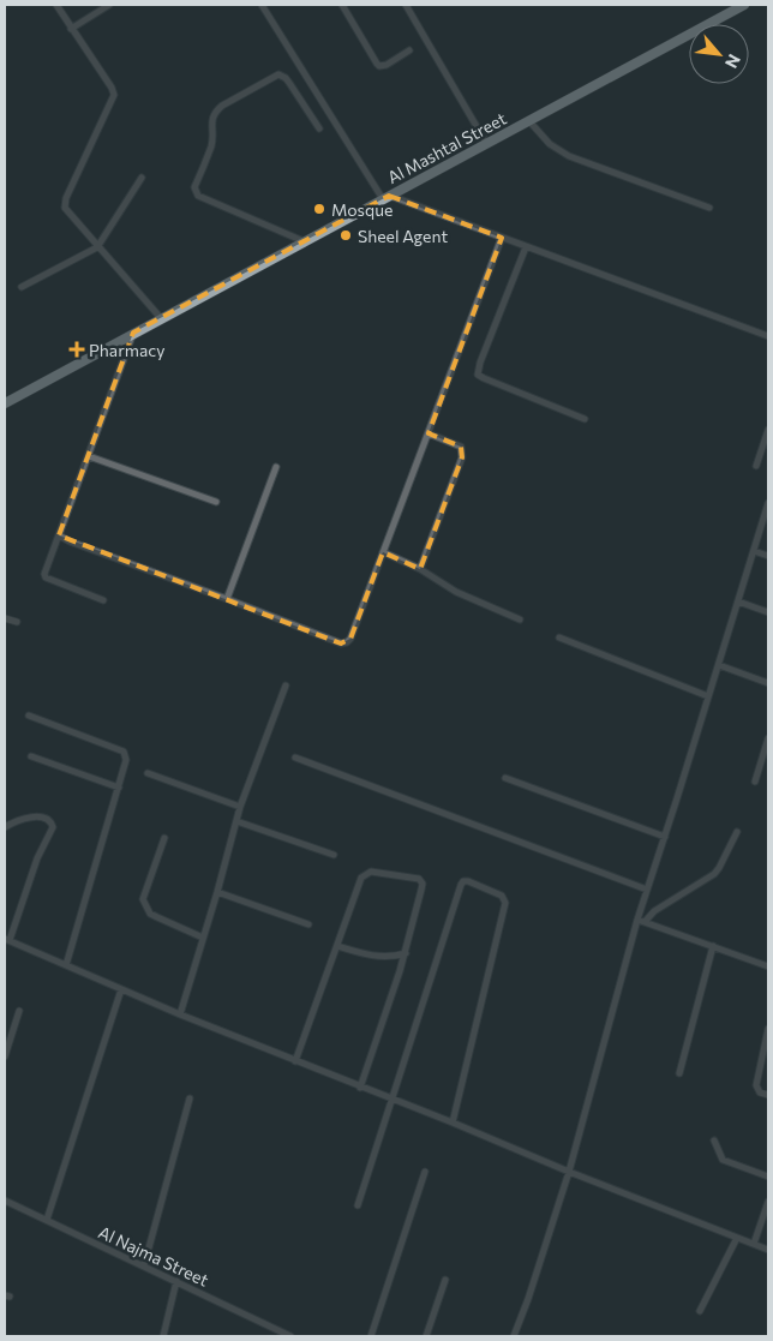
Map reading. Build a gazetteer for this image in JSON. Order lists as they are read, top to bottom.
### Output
{
  "streets": {
    "main road": ["Al Mashtal Street"],
    "street": ["Al Najma Street"]
  },
  "places": {
    "other": ["Mosque", "Sheel Agent"],
    "health": ["Pharmacy"]
  },
  "north": "bottom right"
}
